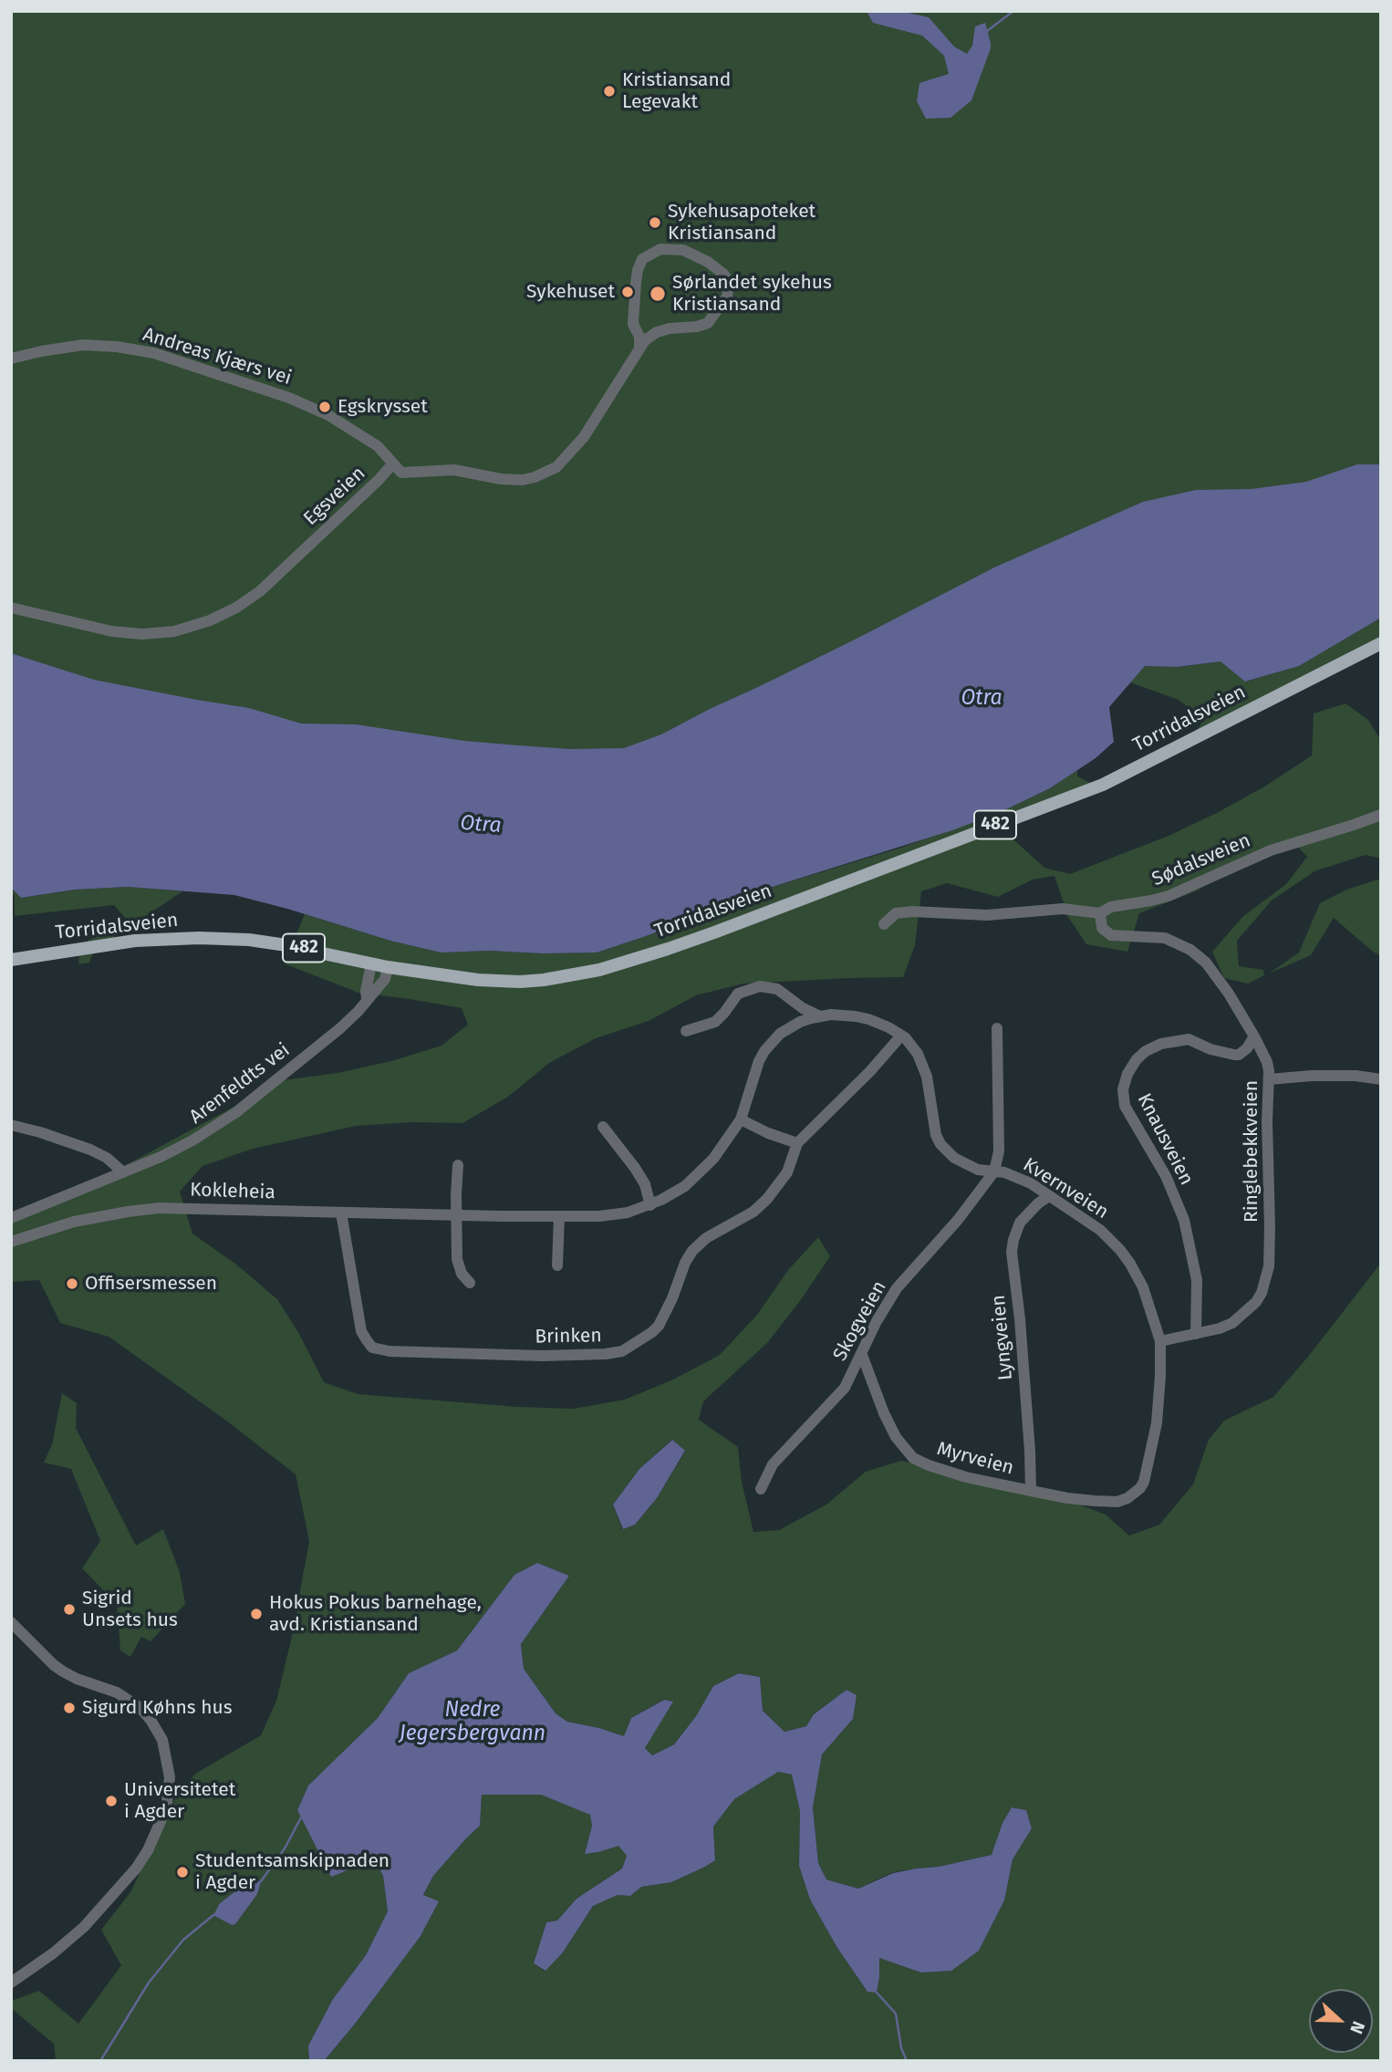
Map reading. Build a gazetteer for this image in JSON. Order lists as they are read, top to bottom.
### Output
{
  "streets": {
    "main road": ["Torridalsveien", "482"],
    "street": [
      "Andreas Kjærs vei",
      "Egsveien",
      "Sødalsveien",
      "Arenfeldts vei",
      "Knausveien",
      "Ringlebekkveien",
      "Kvernveien",
      "Kokleheia",
      "Skogveien",
      "Brinken",
      "Lyngveien",
      "Myrveien"
    ]
  },
  "crossings": [
    ["Andreas Kjærs vei", "Egsveien"],
    ["Torridalsveien", "Arenfeldts vei"],
    ["Sødalsveien", "Ringlebekkveien"],
    ["Knausveien", "Ringlebekkveien"],
    ["Ringlebekkveien", "Kvernveien"],
    ["Kvernveien", "Kokleheia"],
    ["Kvernveien", "Skogveien"],
    ["Kvernveien", "Lyngveien"],
    ["Kvernveien", "Myrveien"],
    ["Kokleheia", "Skogveien"],
    ["Kokleheia", "Brinken"],
    ["Skogveien", "Myrveien"],
    ["Lyngveien", "Myrveien"]
  ],
  "water": ["Otra", "Nedre Jegersbergvann"],
  "places": [
    "Kristiansand Legevakt",
    "Sykehusapoteket Kristiansand",
    "Sykehuset",
    "Sørlandet sykehus Kristiansand",
    "Egskrysset",
    "Offisersmessen",
    "Sigrid Unsets hus",
    "Hokus Pokus barnehage, avd. Kristiansand",
    "Sigurd Køhns hus",
    "Universitetet i Agder",
    "Studentsamskipnaden i Agder"
  ],
  "north": "right"
}
